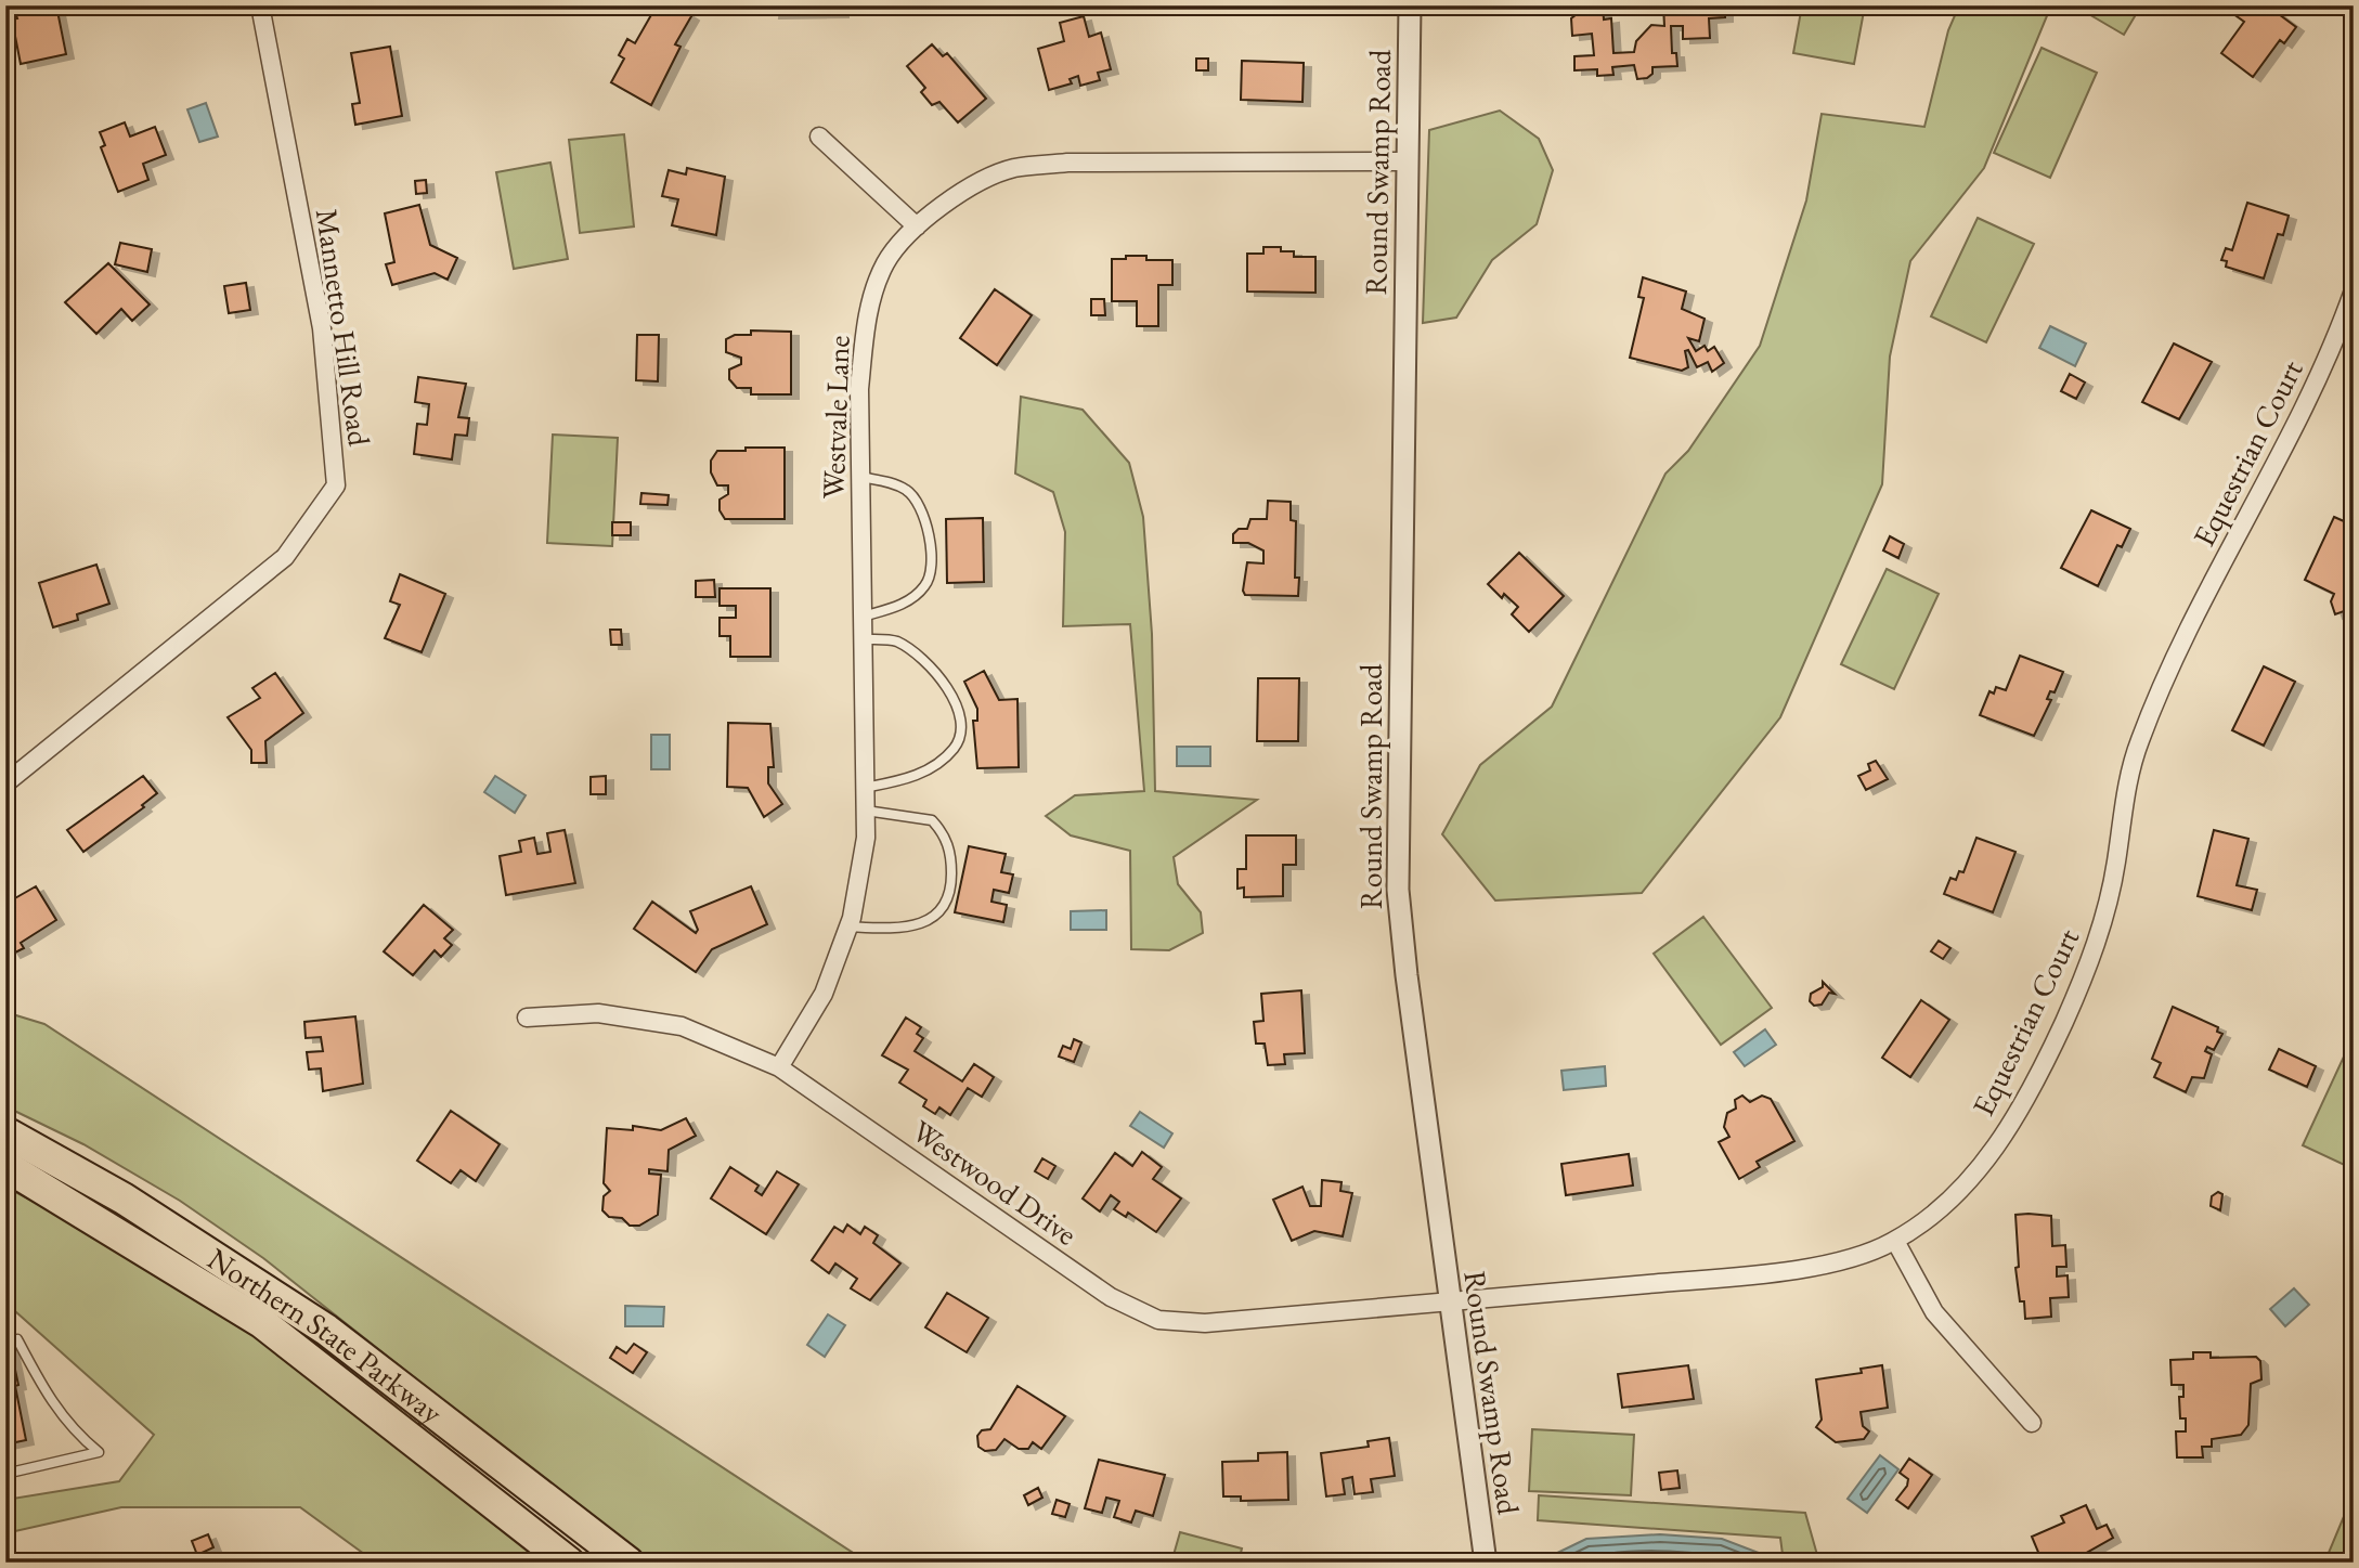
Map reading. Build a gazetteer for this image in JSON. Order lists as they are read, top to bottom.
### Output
{
  "streets": {
    "highway": ["Northern State Parkway"],
    "street": [
      "Round Swamp Road",
      "Mannetto Hill Road",
      "Westvale Lane",
      "Equestrian Court",
      "Westwood Drive"
    ]
  },
  "crossings": [
    ["Round Swamp Road", "Westvale Lane"],
    ["Round Swamp Road", "Equestrian Court"],
    ["Round Swamp Road", "Westwood Drive"],
    ["Westvale Lane", "Westwood Drive"],
    ["Equestrian Court", "Westwood Drive"]
  ]
}
